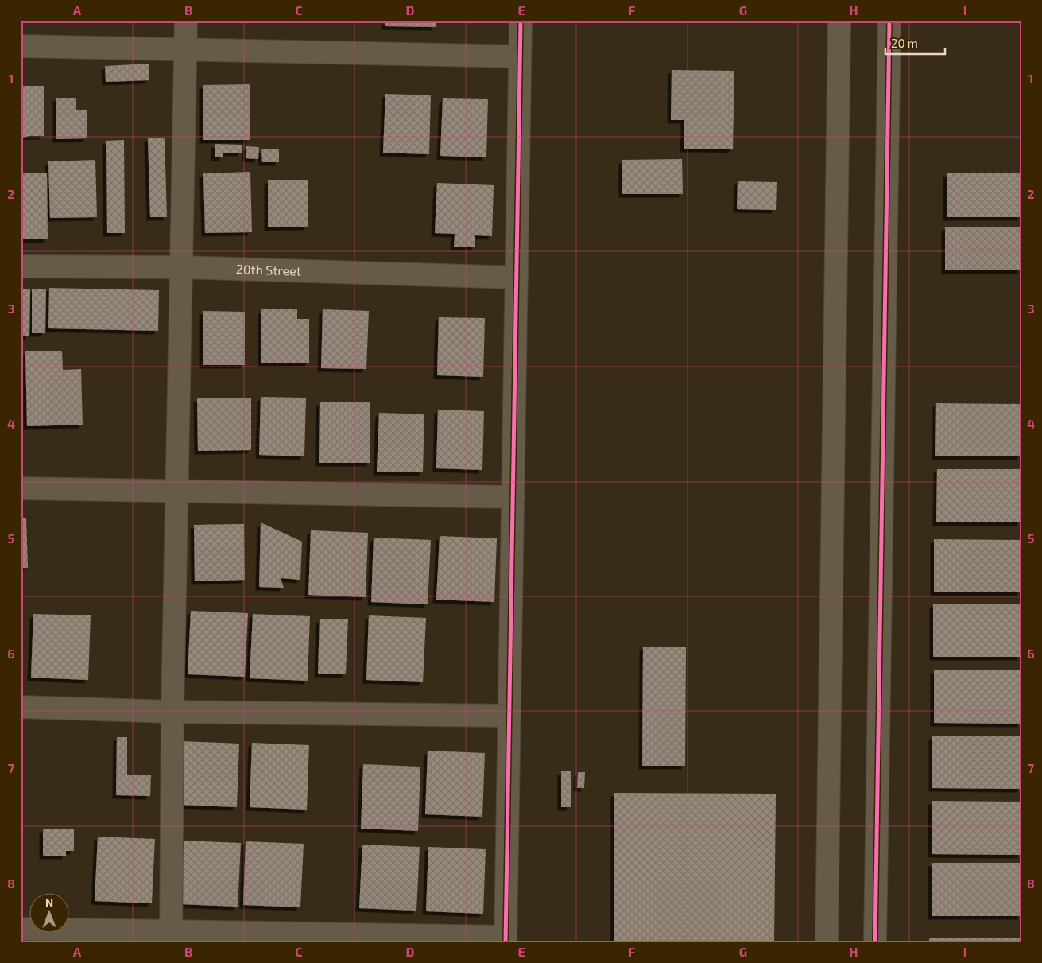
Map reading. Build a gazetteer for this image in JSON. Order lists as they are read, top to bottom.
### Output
{
  "streets": {
    "street": ["20th Street"]
  },
  "scale_bar": "20 m",
  "north": "top",
  "grid": {
    "columns": [
      "A",
      "B",
      "C",
      "D",
      "E",
      "F",
      "G",
      "H",
      "I"
    ],
    "rows": [
      "1",
      "2",
      "3",
      "4",
      "5",
      "6",
      "7",
      "8"
    ]
  }
}
